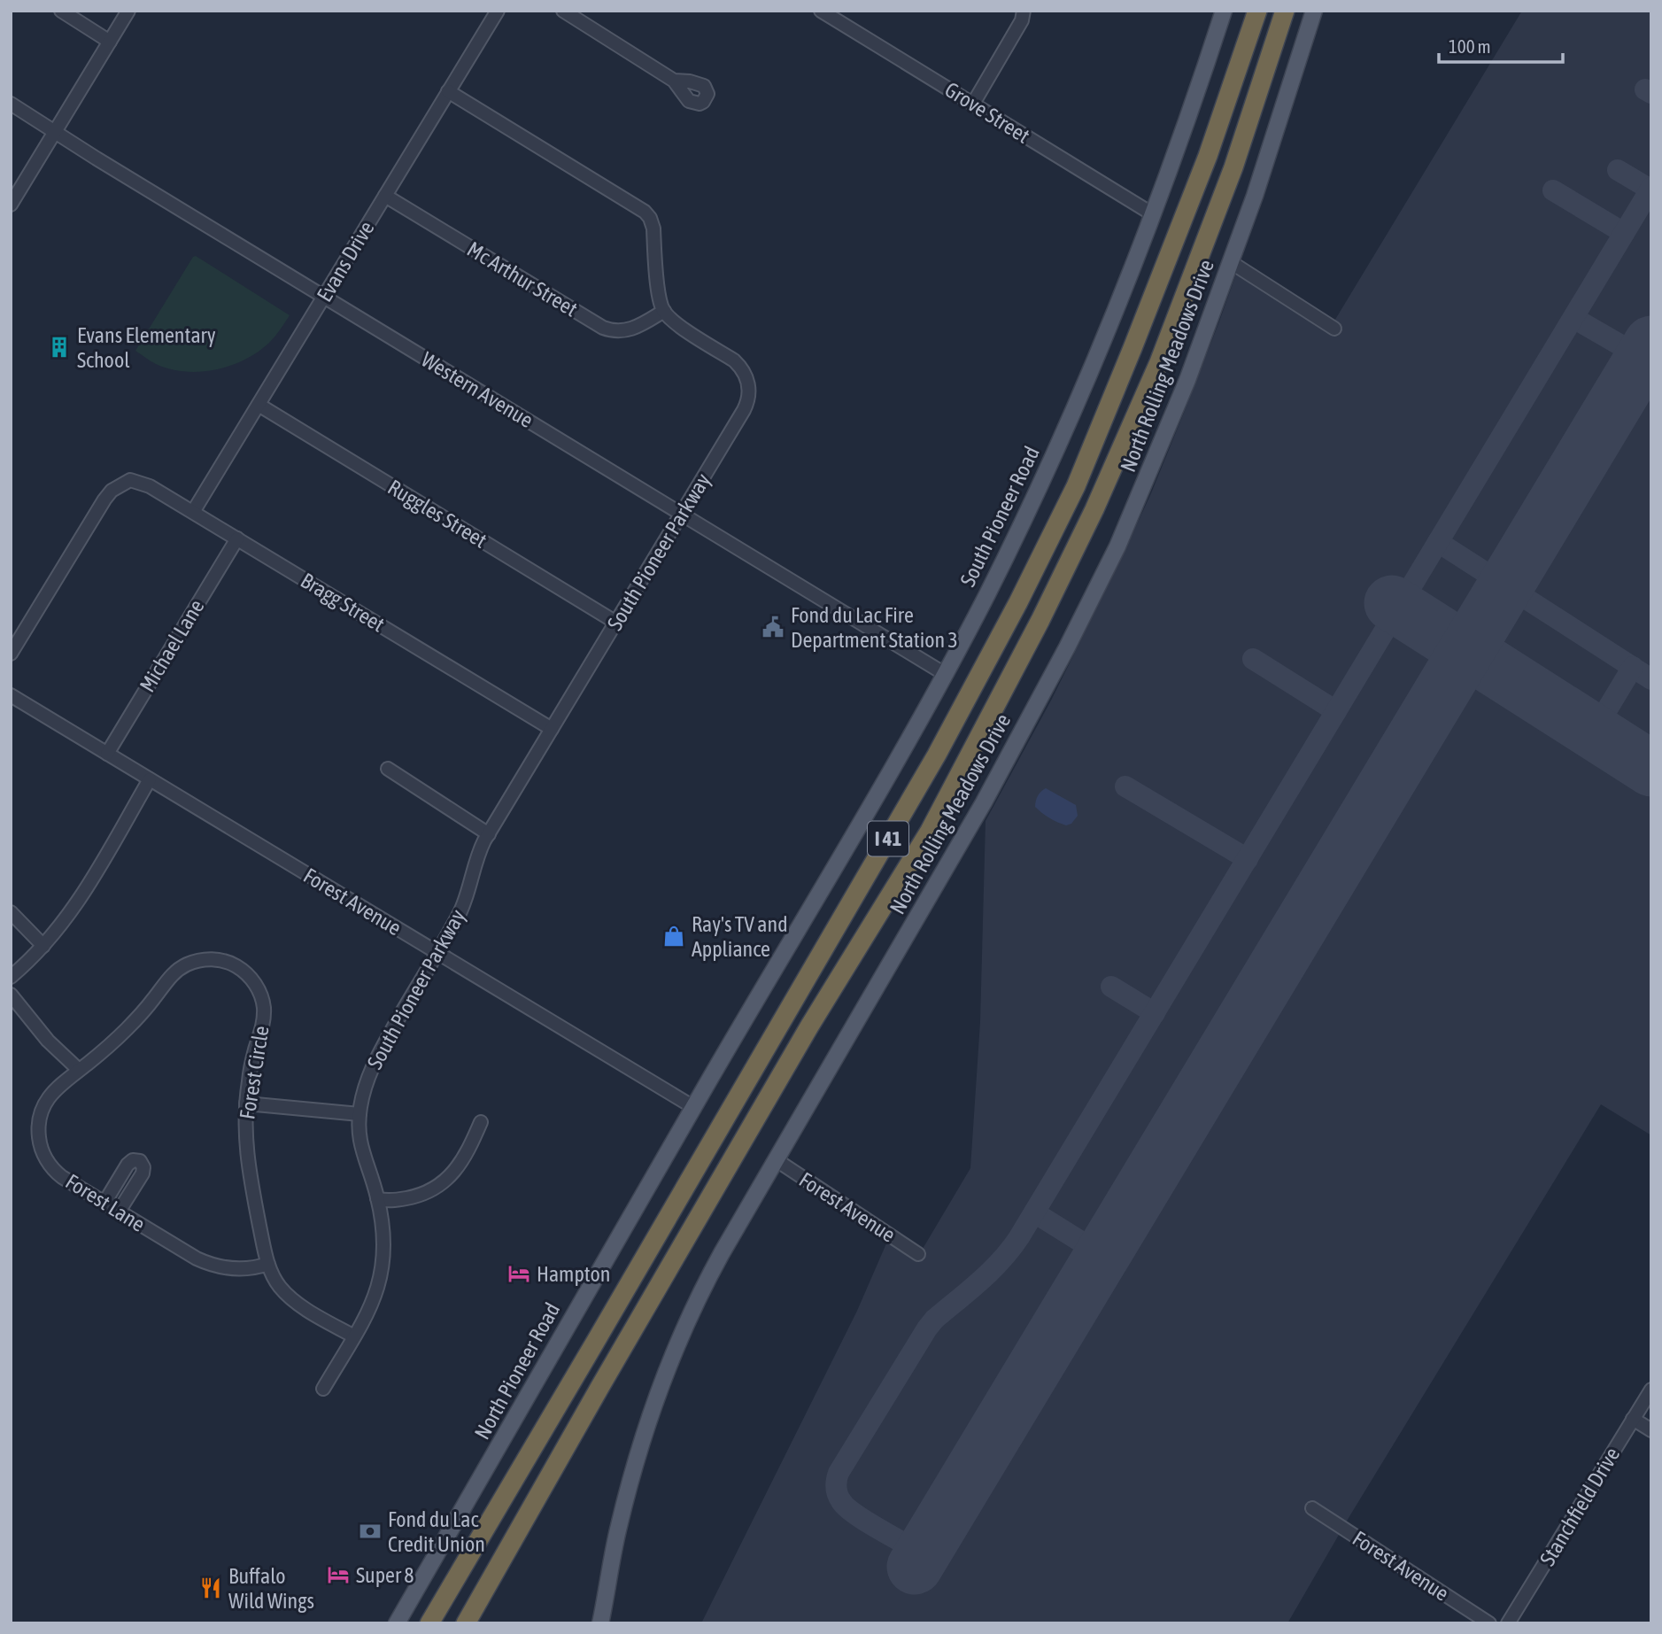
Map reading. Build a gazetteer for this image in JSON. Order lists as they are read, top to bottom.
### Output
{
  "streets": {
    "highway": ["I 41"],
    "main road": ["North Rolling Meadows Drive", "South Pioneer Road", "North Pioneer Road"],
    "street": [
      "Grove Street",
      "Evans Drive",
      "Mc Arthur Street",
      "Western Avenue",
      "Ruggles Street",
      "South Pioneer Parkway",
      "Bragg Street",
      "Michael Lane",
      "Forest Avenue",
      "Forest Circle",
      "Forest Lane",
      "Stanchfield Drive"
    ]
  },
  "crossings": [
    ["Grove Street", "South Pioneer Road"],
    ["Evans Drive", "Mc Arthur Street"],
    ["Evans Drive", "Western Avenue"],
    ["Evans Drive", "Ruggles Street"],
    ["Evans Drive", "Bragg Street"],
    ["Mc Arthur Street", "South Pioneer Parkway"],
    ["North Rolling Meadows Drive", "Forest Avenue"],
    ["Western Avenue", "South Pioneer Road"],
    ["Western Avenue", "South Pioneer Parkway"],
    ["Ruggles Street", "South Pioneer Parkway"],
    ["South Pioneer Road", "Forest Avenue"],
    ["South Pioneer Road", "North Pioneer Road"],
    ["South Pioneer Parkway", "Bragg Street"],
    ["South Pioneer Parkway", "Forest Avenue"],
    ["South Pioneer Parkway", "Forest Circle"],
    ["Bragg Street", "Michael Lane"],
    ["Michael Lane", "Forest Avenue"],
    ["Forest Avenue", "North Pioneer Road"],
    ["Forest Circle", "Forest Lane"]
  ],
  "places": {
    "building": ["Evans Elementary School"],
    "public building": ["Fond du Lac Fire Department Station 3"],
    "shop": ["Ray's TV and Appliance"],
    "hotel": ["Hampton", "Super 8"],
    "bank": ["Fond du Lac Credit Union"],
    "restaurant": ["Buffalo Wild Wings"]
  },
  "scale_bar": "100 m"
}
